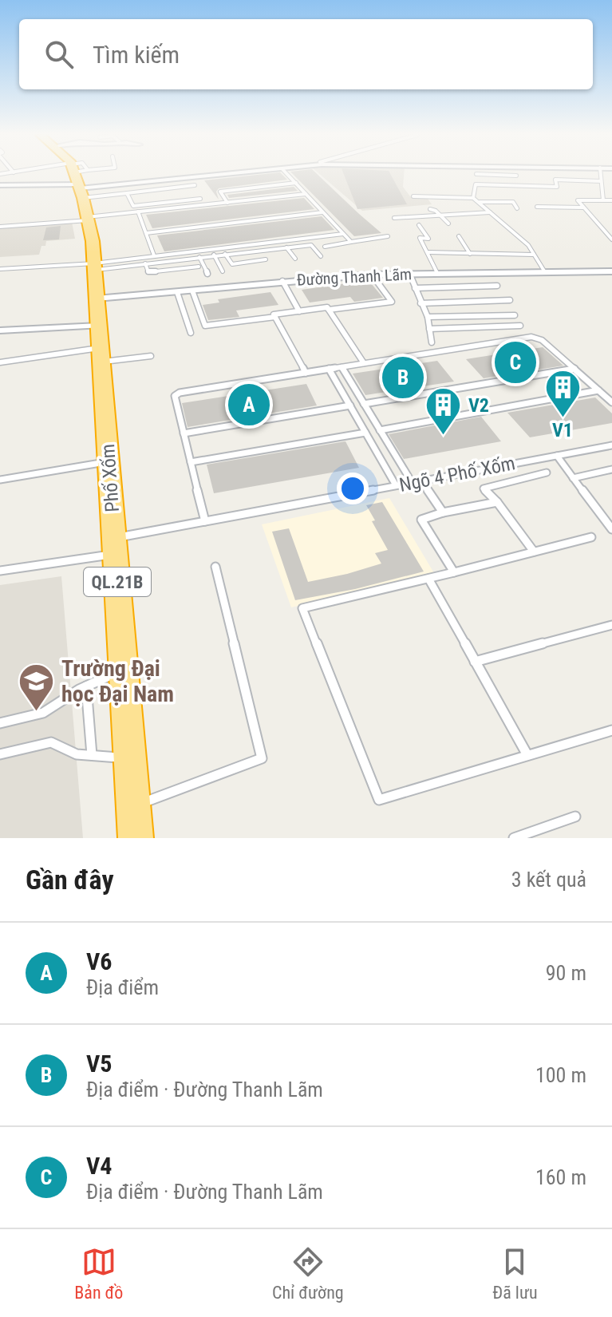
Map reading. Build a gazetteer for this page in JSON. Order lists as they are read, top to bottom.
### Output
{
  "streets": {
    "highway": ["Phố Xốm", "QL.21B"],
    "street": ["Đường Thanh Lãm"],
    "lane": ["Ngõ 4 Phố Xốm"]
  },
  "crossings": [
    ["Đường Thanh Lãm", "Phố Xốm"],
    ["Ngõ 4 Phố Xốm", "Phố Xốm"]
  ],
  "places": {
    "building": ["V1", "V2"],
    "school or university": ["Trường Đại học Đại Nam"]
  },
  "page": {
    "search": "Tìm kiếm",
    "pins": ["C", "B", "A"],
    "heading": ["Gần đây", "3 kết quả"],
    "list": [
      {
        "mark": "A",
        "name": "V6",
        "note": "Địa điểm",
        "value": "90 m"
      },
      {
        "mark": "B",
        "name": "V5",
        "note": "Địa điểm · Đường Thanh Lãm",
        "value": "100 m"
      },
      {
        "mark": "C",
        "name": "V4",
        "note": "Địa điểm · Đường Thanh Lãm",
        "value": "160 m"
      }
    ],
    "nav": ["Bản đồ", "Chỉ đường", "Đã lưu"]
  }
}
